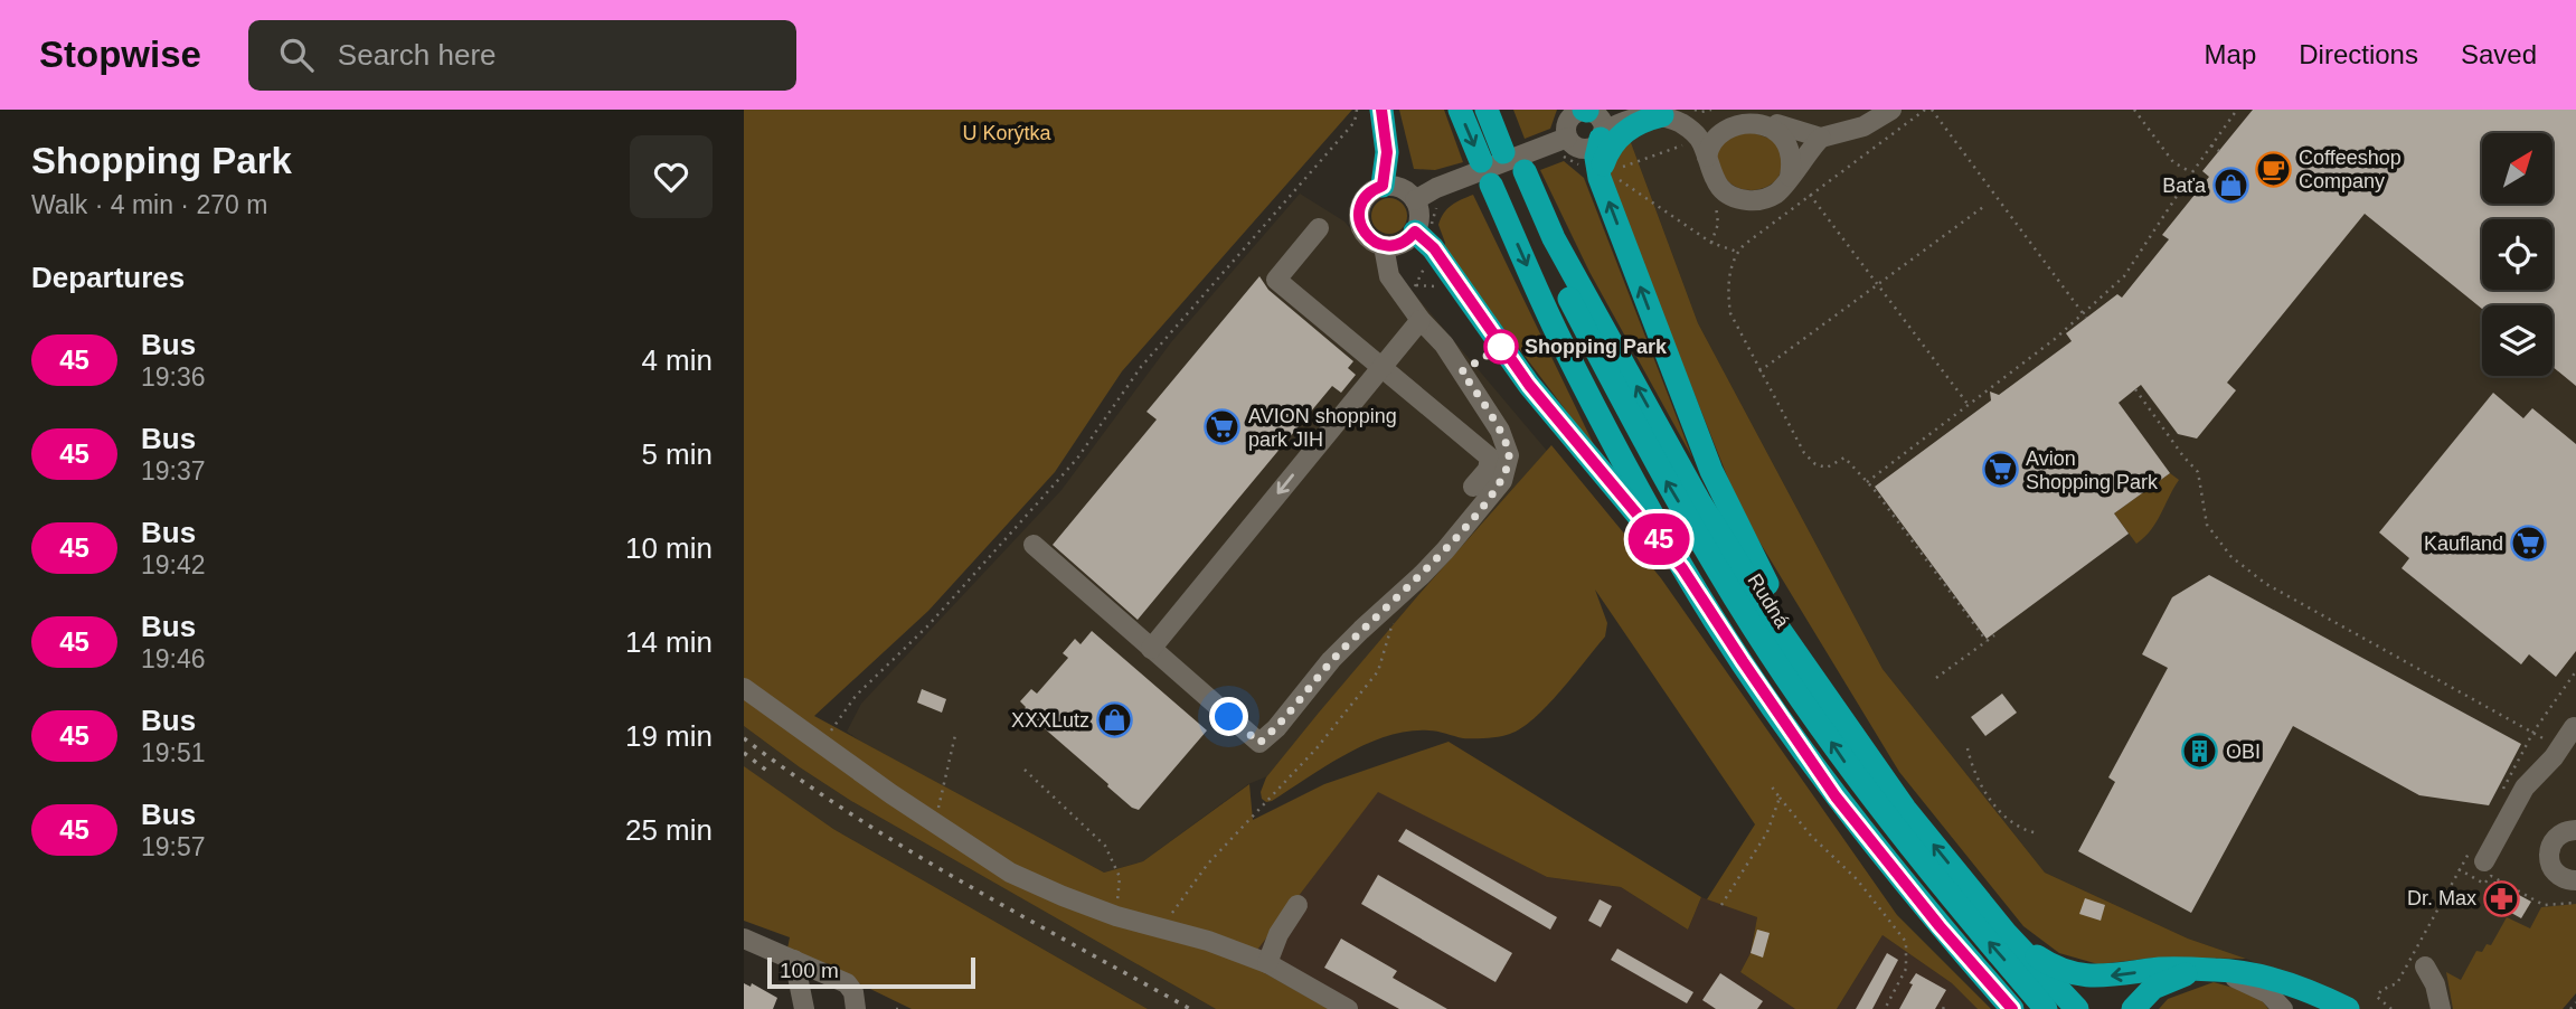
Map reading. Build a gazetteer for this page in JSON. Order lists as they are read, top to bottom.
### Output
{
  "streets": {
    "highway": ["Rudná"]
  },
  "parks": ["U Korýtka"],
  "places": {
    "cafe": ["Coffeeshop Company"],
    "shop": ["Baťa", "XXXLutz"],
    "other": ["Shopping Park"],
    "supermarket": ["AVION shopping park JIH", "Avion Shopping Park", "Kaufland"],
    "building": ["OBI"],
    "pharmacy": ["Dr. Max"]
  },
  "lines": ["bus line 45"],
  "scale_bar": "100 m",
  "north": "top right",
  "page": {
    "header": "Stopwise",
    "search": "Search here",
    "nav": ["Map", "Directions", "Saved"],
    "heading": [
      ["Shopping Park", "Walk · 4 min · 270 m"],
      "Departures"
    ],
    "on_map": "45",
    "list": [
      {
        "mark": "45",
        "name": "Bus",
        "note": "19:36",
        "value": "4 min"
      },
      {
        "mark": "45",
        "name": "Bus",
        "note": "19:37",
        "value": "5 min"
      },
      {
        "mark": "45",
        "name": "Bus",
        "note": "19:42",
        "value": "10 min"
      },
      {
        "mark": "45",
        "name": "Bus",
        "note": "19:46",
        "value": "14 min"
      },
      {
        "mark": "45",
        "name": "Bus",
        "note": "19:51",
        "value": "19 min"
      },
      {
        "mark": "45",
        "name": "Bus",
        "note": "19:57",
        "value": "25 min"
      }
    ],
    "scale": "100 m"
  }
}
